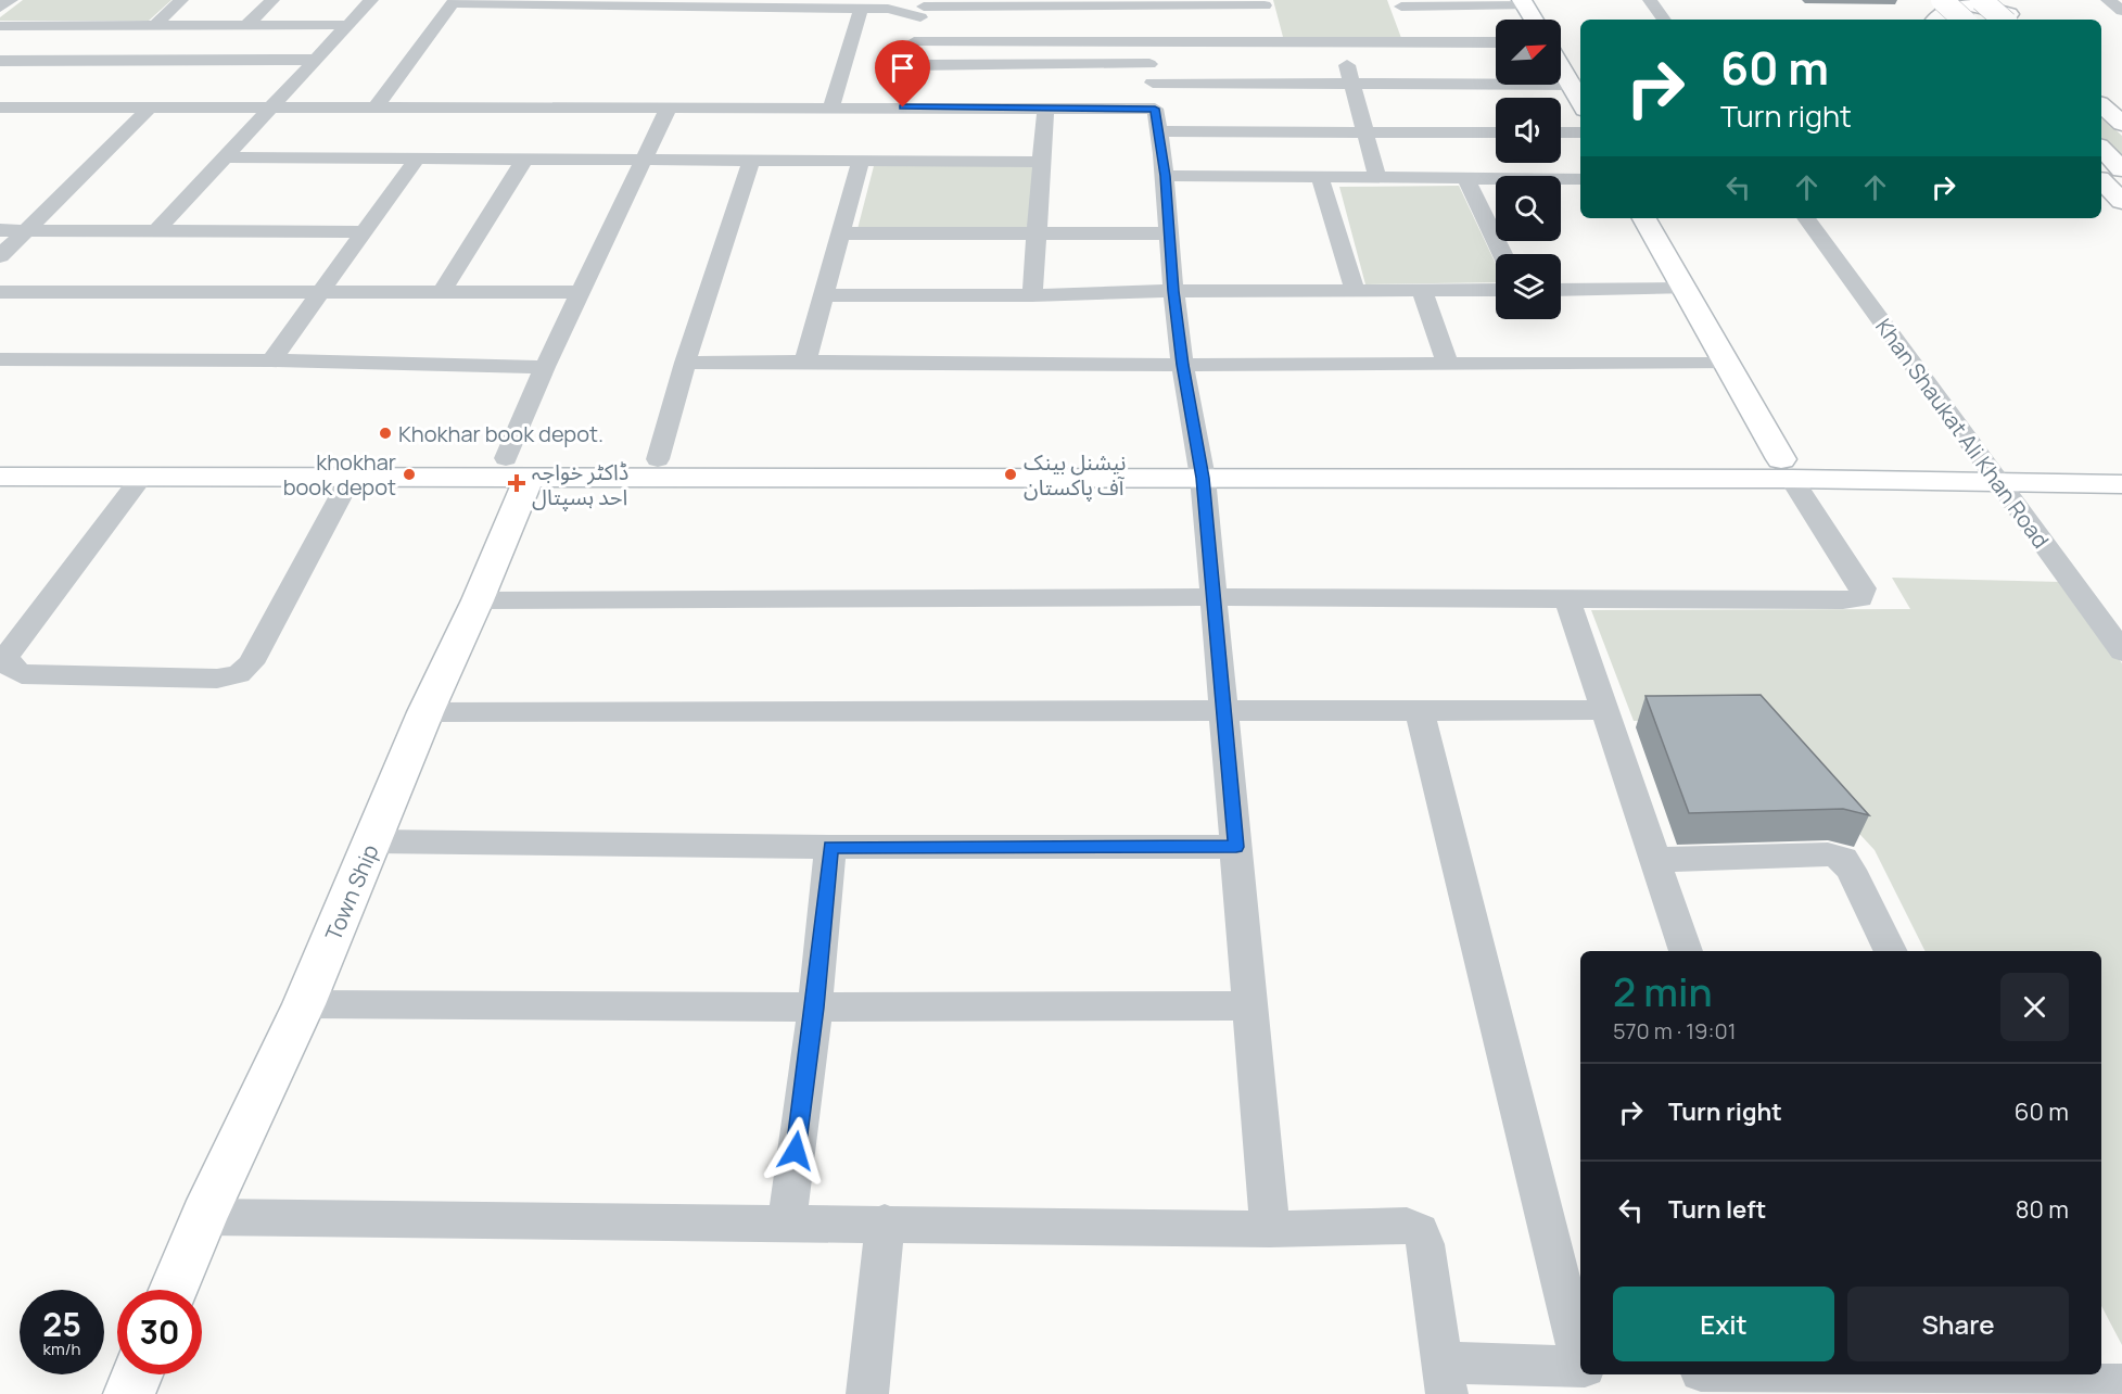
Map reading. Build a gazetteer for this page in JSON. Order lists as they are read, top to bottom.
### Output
{
  "streets": {
    "main road": ["Town Ship"],
    "street": ["Khan Shaukat Ali Khan Road"]
  },
  "places": {
    "other": ["Khokhar book depot.", "khokhar book depot", "نیشنل بینک آف پاکستان"],
    "health": ["ڈاکٹر خواجہ احد ہسپتال"]
  },
  "north": "top right",
  "page": {
    "turn": ["60 m", "Turn right"],
    "heading": ["2 min", "570 m · 19:01"],
    "list": [
      {
        "name": "Turn right",
        "value": "60 m"
      },
      {
        "name": "Turn left",
        "value": "80 m"
      }
    ],
    "buttons": ["Exit", "Share"],
    "speed": "25 km/h",
    "limit": "30"
  }
}
